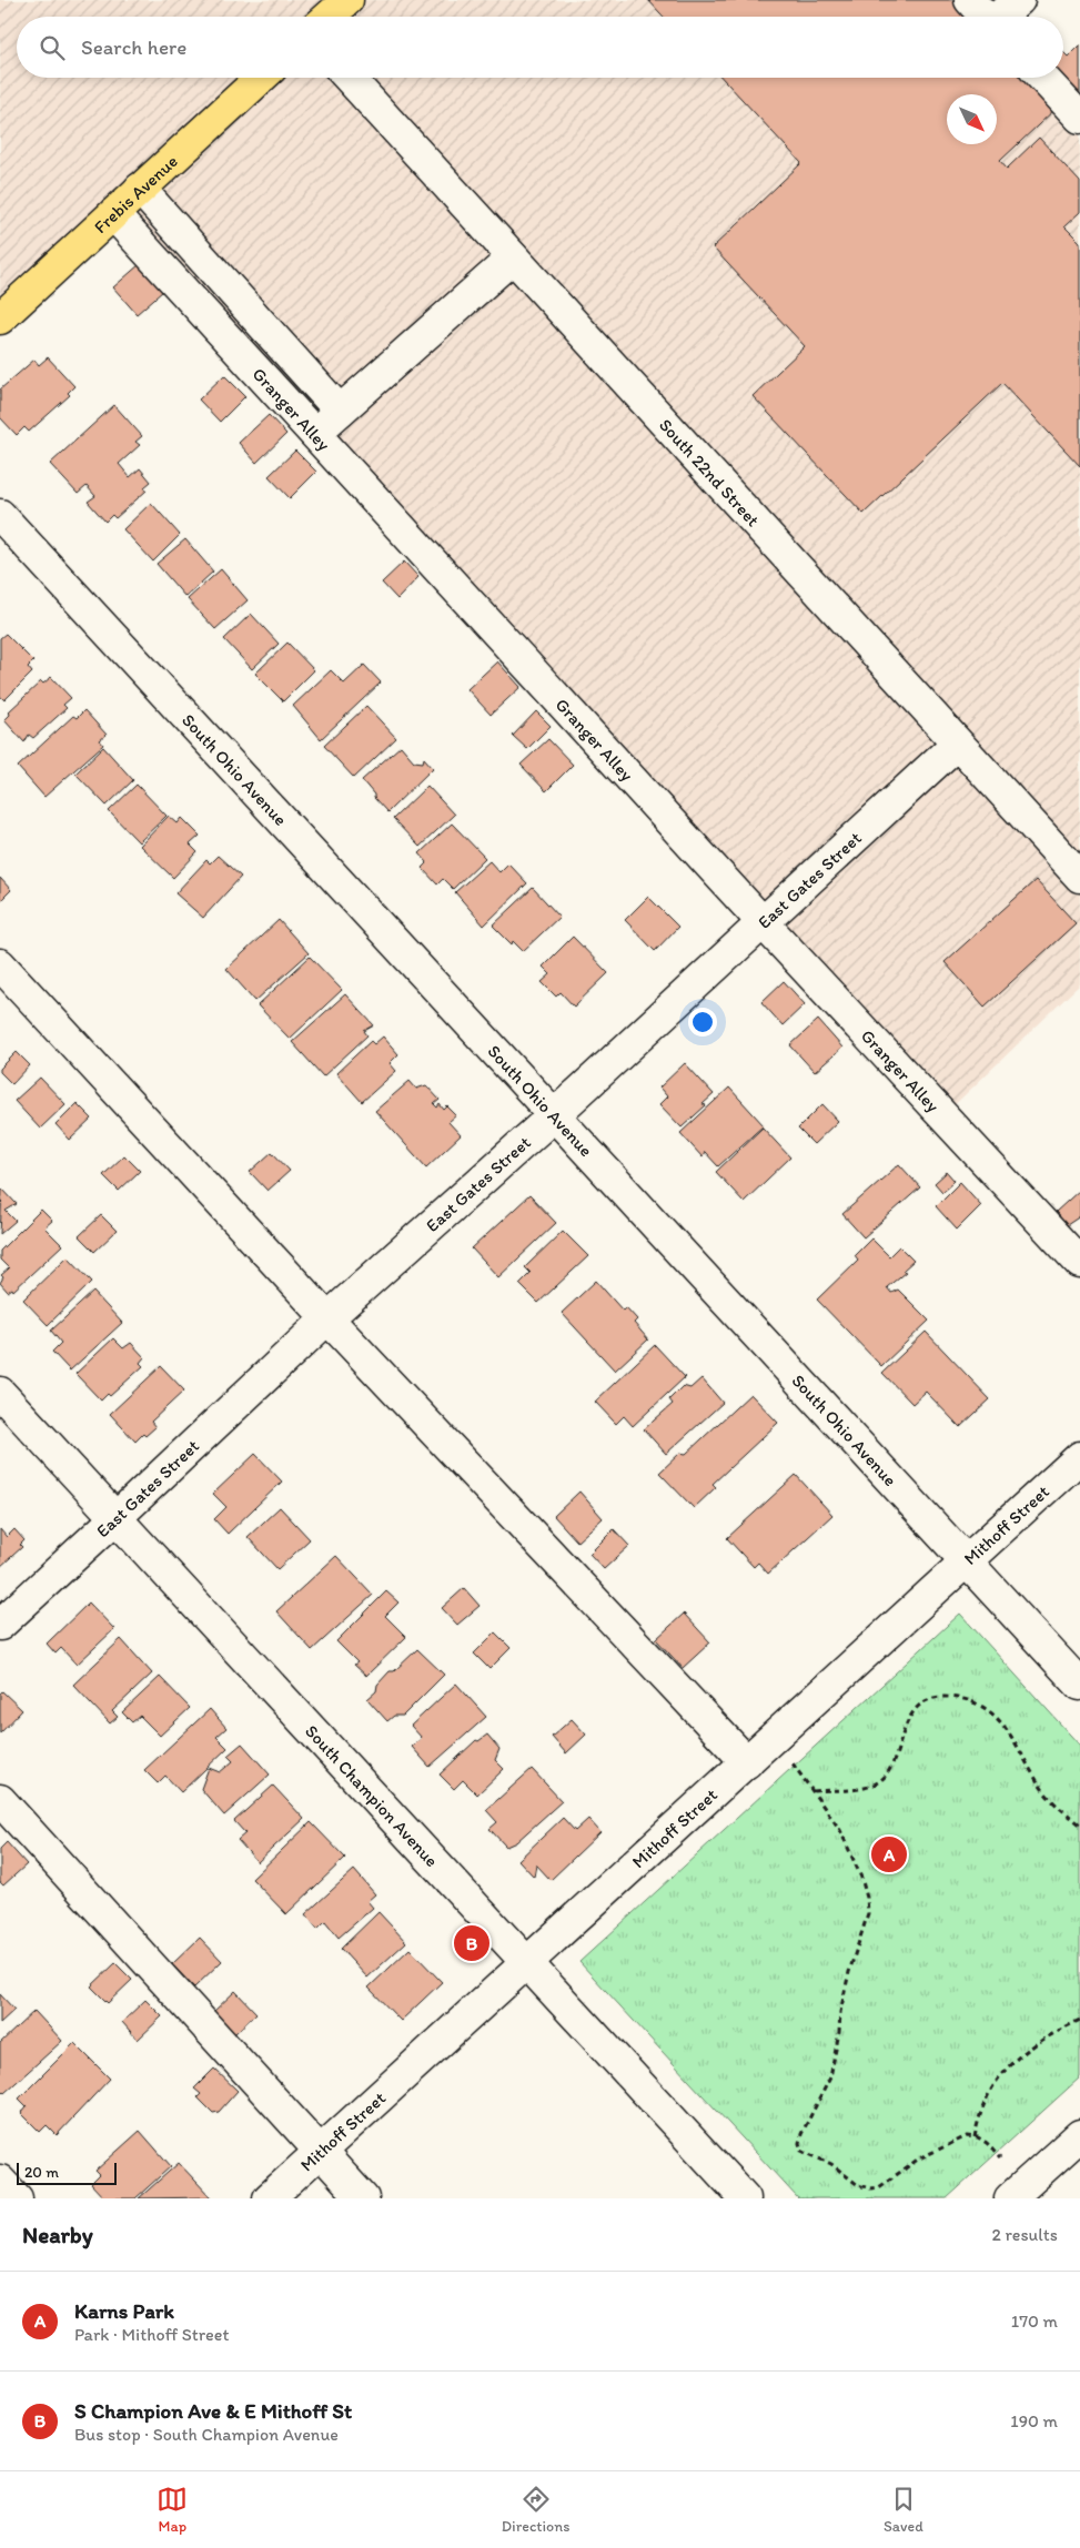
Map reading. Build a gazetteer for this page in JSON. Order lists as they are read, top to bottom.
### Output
{
  "streets": {
    "main road": ["Frebis Avenue"],
    "street": [
      "Granger Alley",
      "South 22nd Street",
      "South Ohio Avenue",
      "East Gates Street",
      "Mithoff Street",
      "South Champion Avenue"
    ]
  },
  "crossings": [
    ["Frebis Avenue", "Granger Alley"],
    ["Granger Alley", "East Gates Street"],
    ["South 22nd Street", "East Gates Street"],
    ["South Ohio Avenue", "East Gates Street"],
    ["South Ohio Avenue", "Mithoff Street"],
    ["East Gates Street", "South Champion Avenue"],
    ["Mithoff Street", "South Champion Avenue"]
  ],
  "scale_bar": "20 m",
  "north": "bottom right",
  "page": {
    "search": "Search here",
    "pins": ["A", "B"],
    "scale": "20 m",
    "heading": ["Nearby", "2 results"],
    "list": [
      {
        "mark": "A",
        "name": "Karns Park",
        "note": "Park · Mithoff Street",
        "value": "170 m"
      },
      {
        "mark": "B",
        "name": "S Champion Ave & E Mithoff St",
        "note": "Bus stop · South Champion Avenue",
        "value": "190 m"
      }
    ],
    "nav": ["Map", "Directions", "Saved"]
  }
}
